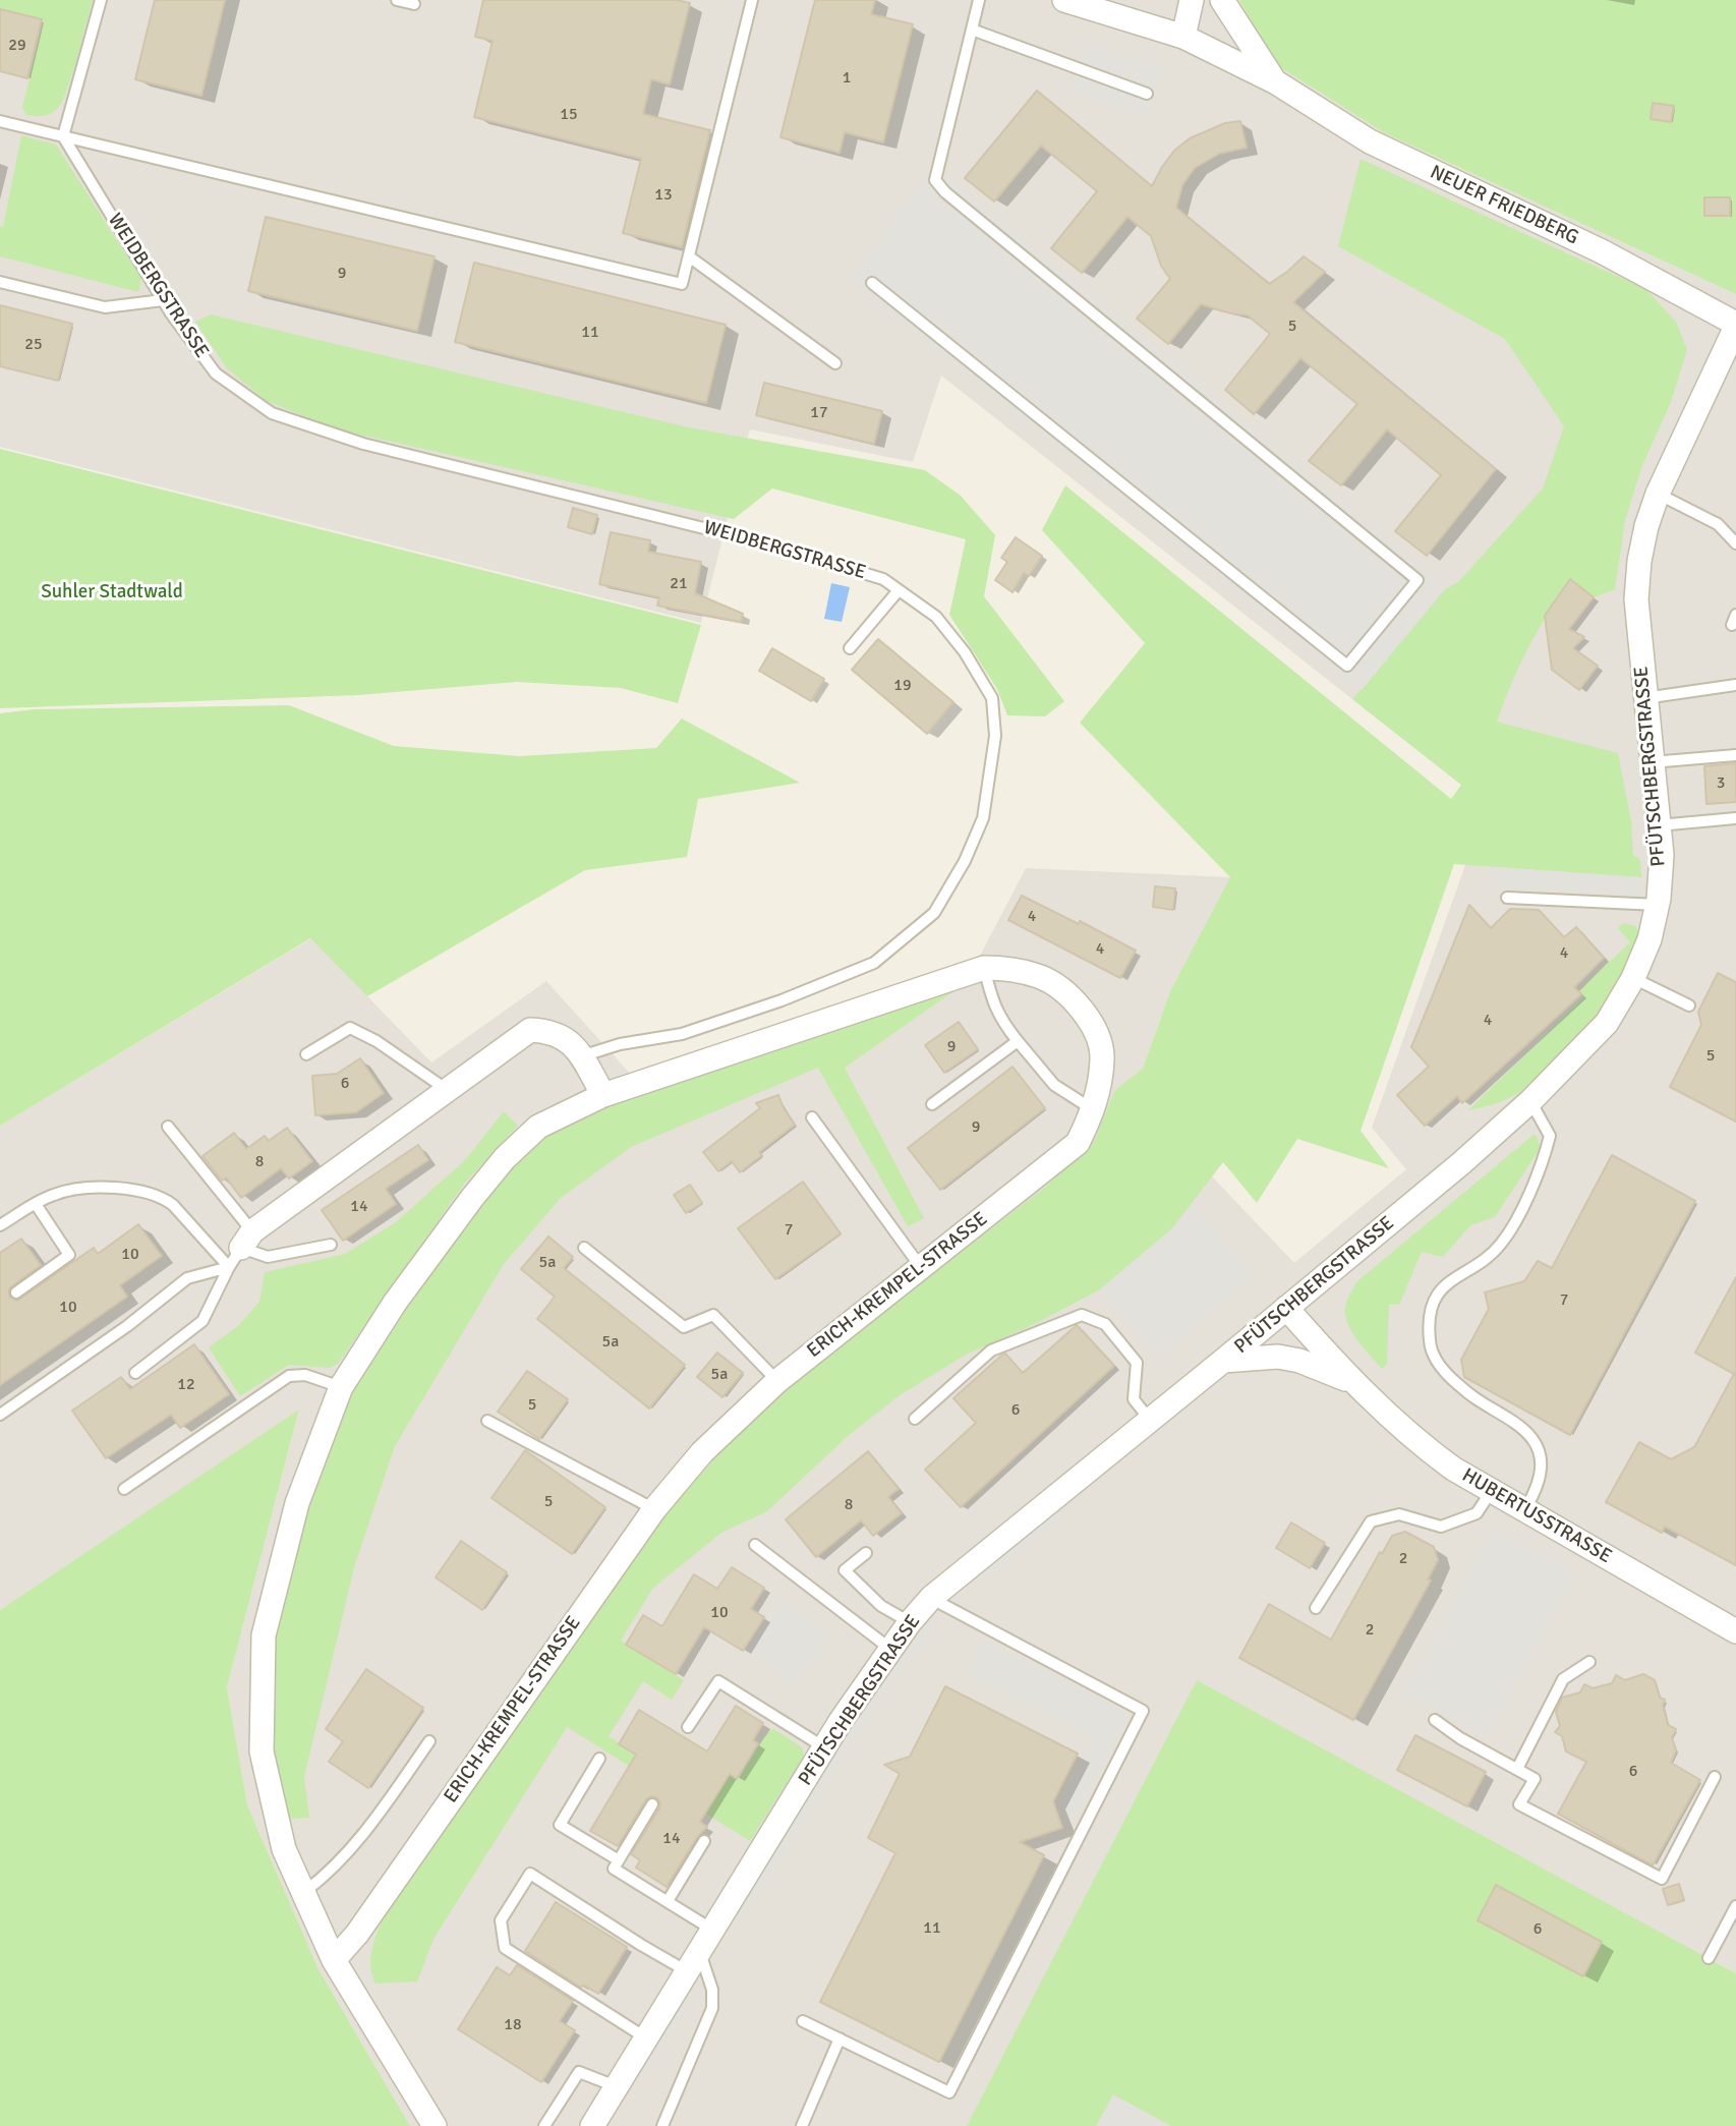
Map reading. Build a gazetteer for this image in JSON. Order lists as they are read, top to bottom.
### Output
{
  "streets": {
    "street": [
      "NEUER FRIEDBERG",
      "PFÜTSCHBERGSTRASSE",
      "ERICH-KREMPEL-STRASSE",
      "HUBERTUSSTRASSE"
    ],
    "lane": ["WEIDBERGSTRASSE"]
  },
  "crossings": [
    ["NEUER FRIEDBERG", "PFÜTSCHBERGSTRASSE"],
    ["PFÜTSCHBERGSTRASSE", "HUBERTUSSTRASSE"]
  ],
  "parks": ["Suhler Stadtwald"],
  "house_numbers": [
    "29",
    "1",
    "15",
    "13",
    "9",
    "5",
    "11",
    "25",
    "17",
    "21",
    "19",
    "3",
    "4",
    "4",
    "4",
    "4",
    "9",
    "5",
    "6",
    "9",
    "8",
    "14",
    "7",
    "10",
    "5a",
    "7",
    "10",
    "5a",
    "5a",
    "12",
    "5",
    "6",
    "5",
    "8",
    "2",
    "10",
    "2",
    "6",
    "14",
    "11",
    "6",
    "18"
  ]
}
